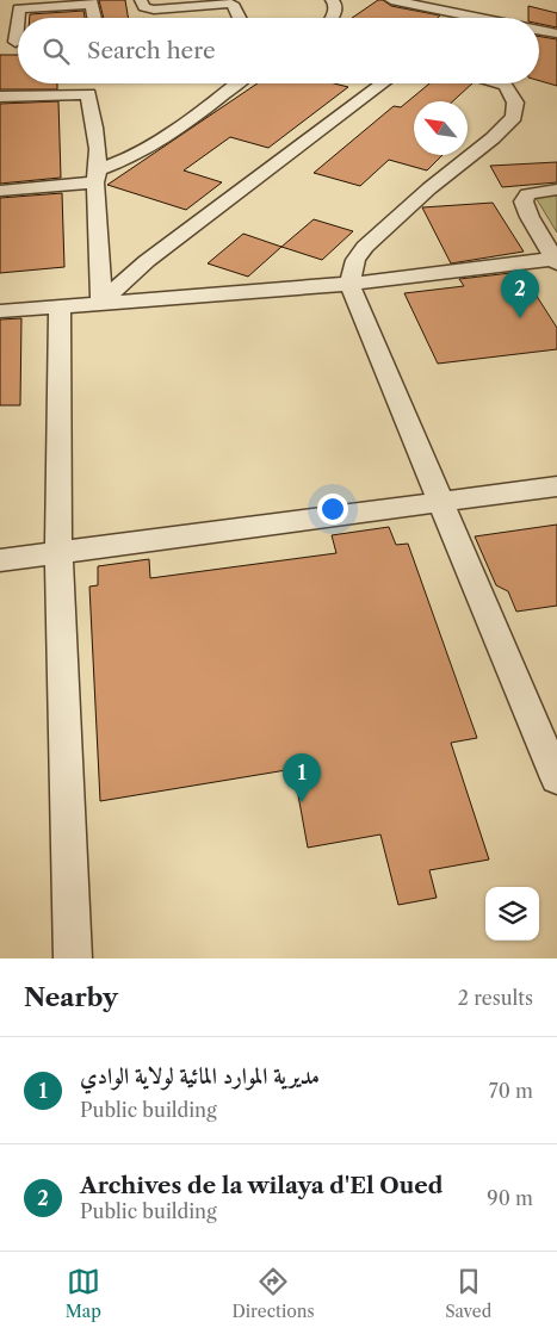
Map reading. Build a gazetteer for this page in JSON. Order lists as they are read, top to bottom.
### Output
{
  "north": "top left",
  "page": {
    "search": "Search here",
    "pins": ["2", "1"],
    "heading": ["Nearby", "2 results"],
    "list": [
      {
        "mark": "1",
        "name": "مديرية الموارد المائية لولاية الوادي",
        "note": "Public building",
        "value": "70 m"
      },
      {
        "mark": "2",
        "name": "Archives de la wilaya d'El Oued",
        "note": "Public building",
        "value": "90 m"
      }
    ],
    "nav": ["Map", "Directions", "Saved"]
  }
}
